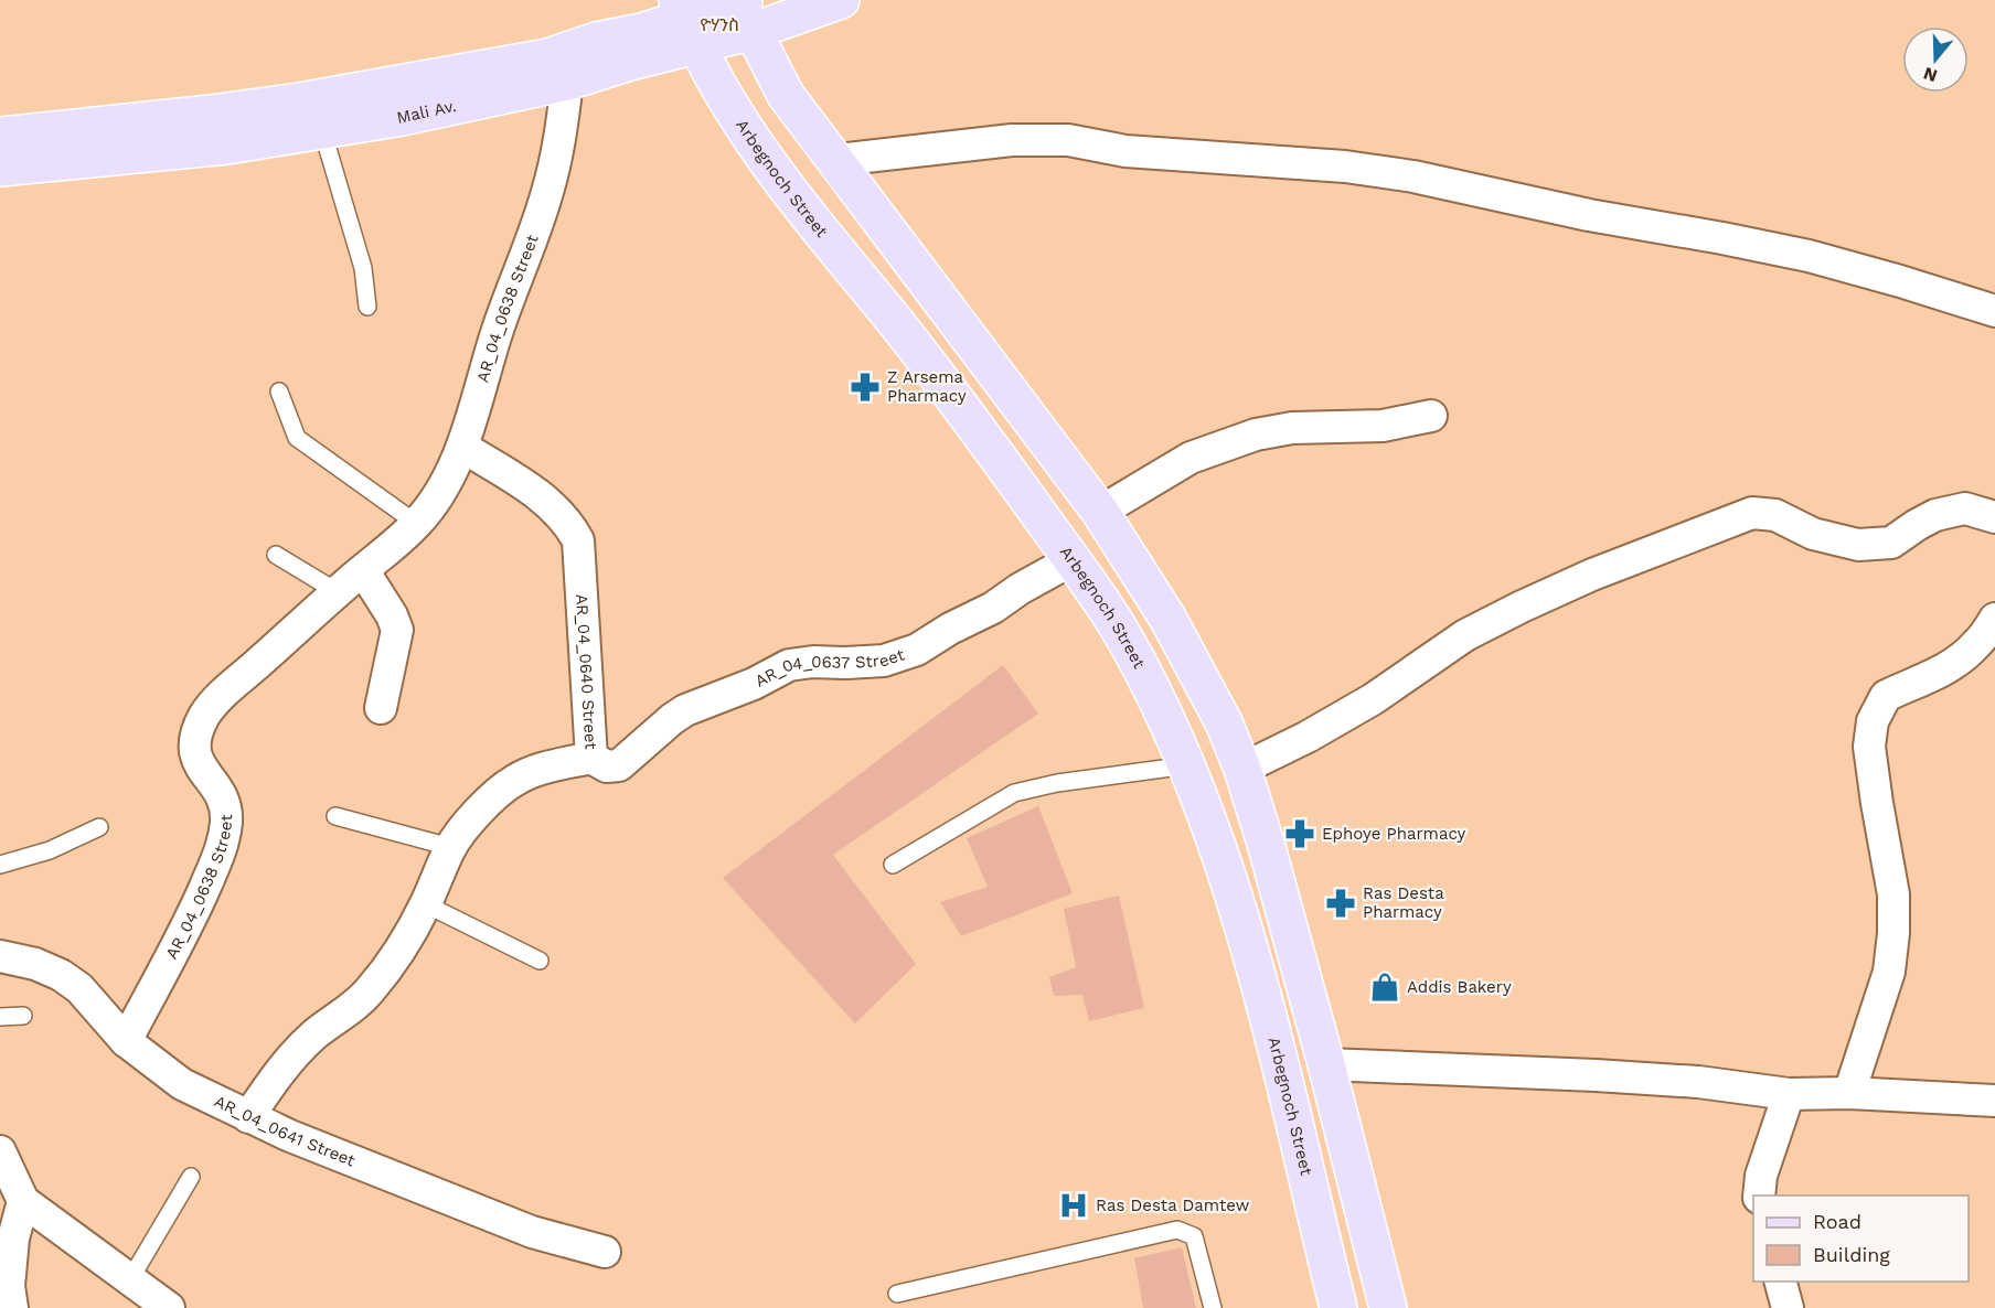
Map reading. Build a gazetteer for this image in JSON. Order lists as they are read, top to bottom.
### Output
{
  "streets": {
    "main road": ["Mali Av.", "Arbegnoch Street"],
    "street": [
      "AR_04_0638 Street",
      "AR_04_0637 Street",
      "AR_04_0640 Street",
      "AR_04_0641 Street"
    ]
  },
  "crossings": [
    ["Mali Av.", "Arbegnoch Street"],
    ["Mali Av.", "AR_04_0638 Street"],
    ["Arbegnoch Street", "AR_04_0637 Street"],
    ["AR_04_0638 Street", "AR_04_0640 Street"],
    ["AR_04_0638 Street", "AR_04_0641 Street"],
    ["AR_04_0637 Street", "AR_04_0640 Street"],
    ["AR_04_0640 Street", "AR_04_0641 Street"]
  ],
  "districts": ["ዮሃንስ"],
  "places": {
    "pharmacy": ["Z Arsema Pharmacy", "Ephoye Pharmacy", "Ras Desta Pharmacy"],
    "shop": ["Addis Bakery"],
    "hospital": ["Ras Desta Damtew"]
  },
  "legend": ["Road", "Building"],
  "north": "bottom"
}
